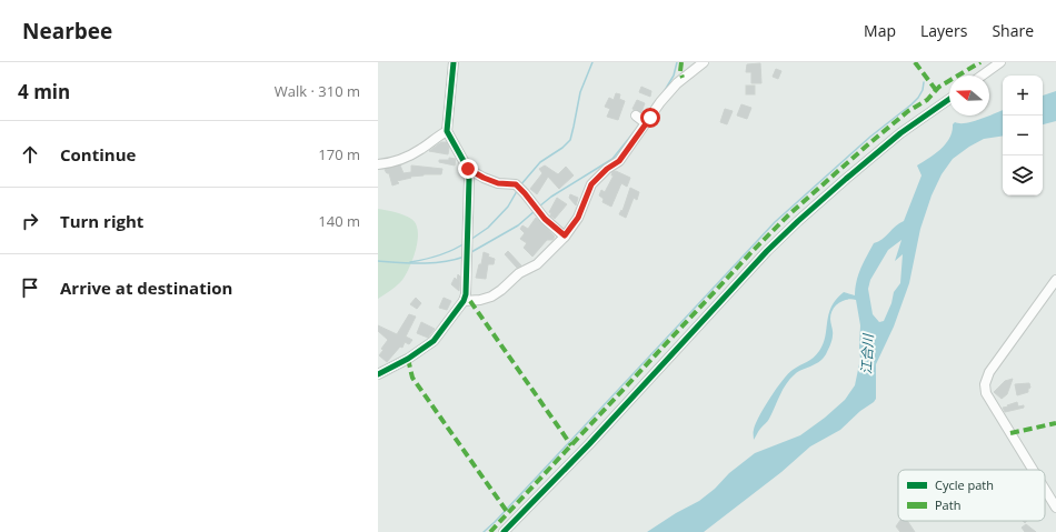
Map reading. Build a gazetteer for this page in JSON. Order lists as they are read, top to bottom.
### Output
{
  "water": ["江合川"],
  "legend": ["Cycle path", "Path"],
  "north": "left",
  "page": {
    "header": "Nearbee",
    "nav": ["Map", "Layers", "Share"],
    "heading": ["4 min", "Walk · 310 m"],
    "map_buttons": ["+", "−"],
    "list": [
      ["Continue", "170 m"],
      ["Turn right", "140 m"],
      "Arrive at destination"
    ]
  }
}
